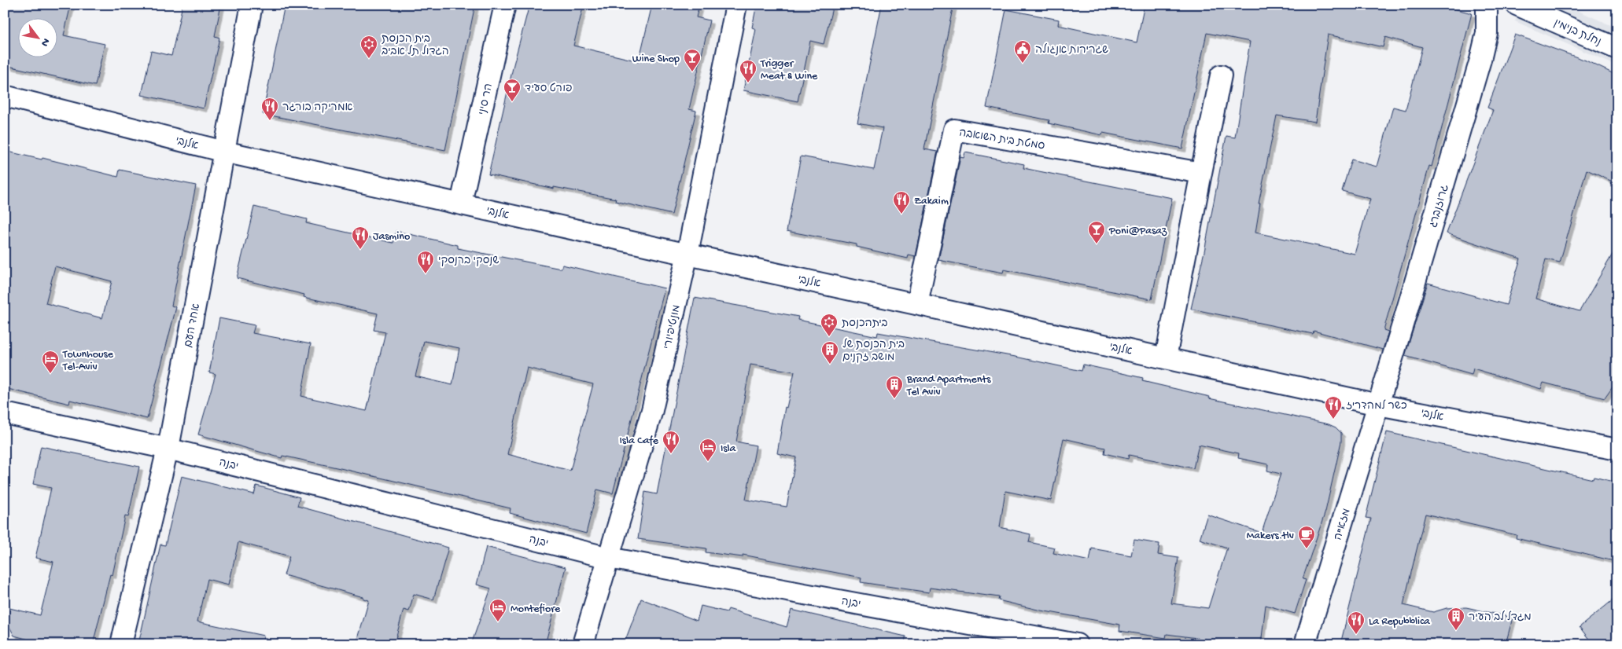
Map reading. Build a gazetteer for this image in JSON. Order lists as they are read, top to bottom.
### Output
{
  "streets": {
    "street": [
      "נחלת בנימין",
      "הר סיני",
      "סמטת בית השואבה",
      "אלנבי",
      "גרוזנברג",
      "אחד העם",
      "מונטיפיורי",
      "יבנה",
      "מזא\"ה"
    ]
  },
  "crossings": [
    ["סמטת בית השואבה", "אלנבי"],
    ["אלנבי", "גרוזנברג"],
    ["אלנבי", "אחד העם"],
    ["אלנבי", "מונטיפיורי"],
    ["אלנבי", "מזא\"ה"],
    ["גרוזנברג", "מזא\"ה"],
    ["אחד העם", "יבנה"],
    ["מונטיפיורי", "יבנה"]
  ],
  "places": {
    "synagogue": ["בית הכנסת הגדול תל אביב", "ביתהכנסת"],
    "public building": ["שגרירות אנגולה"],
    "bar": ["Wine Shop", "פורט סעיד", "Poni@Pasaz"],
    "restaurant": [
      "Trigger Meat & Wine",
      "אמריקה בורגר",
      "Zakaim",
      "Jasmino",
      "שנסקי ברנסקי",
      "כשר למהדריז",
      "Isla Cafe",
      "La Repubblica"
    ],
    "building": ["בית הכנסת של מושב זקנים", "Brand Apartments Tel Aviv", "מגדל לב העיר"],
    "hotel": ["Townhouse Tel-Aviv", "Isla", "Montefiore"],
    "cafe": ["Makers.tlv"]
  },
  "north": "bottom right"
}
